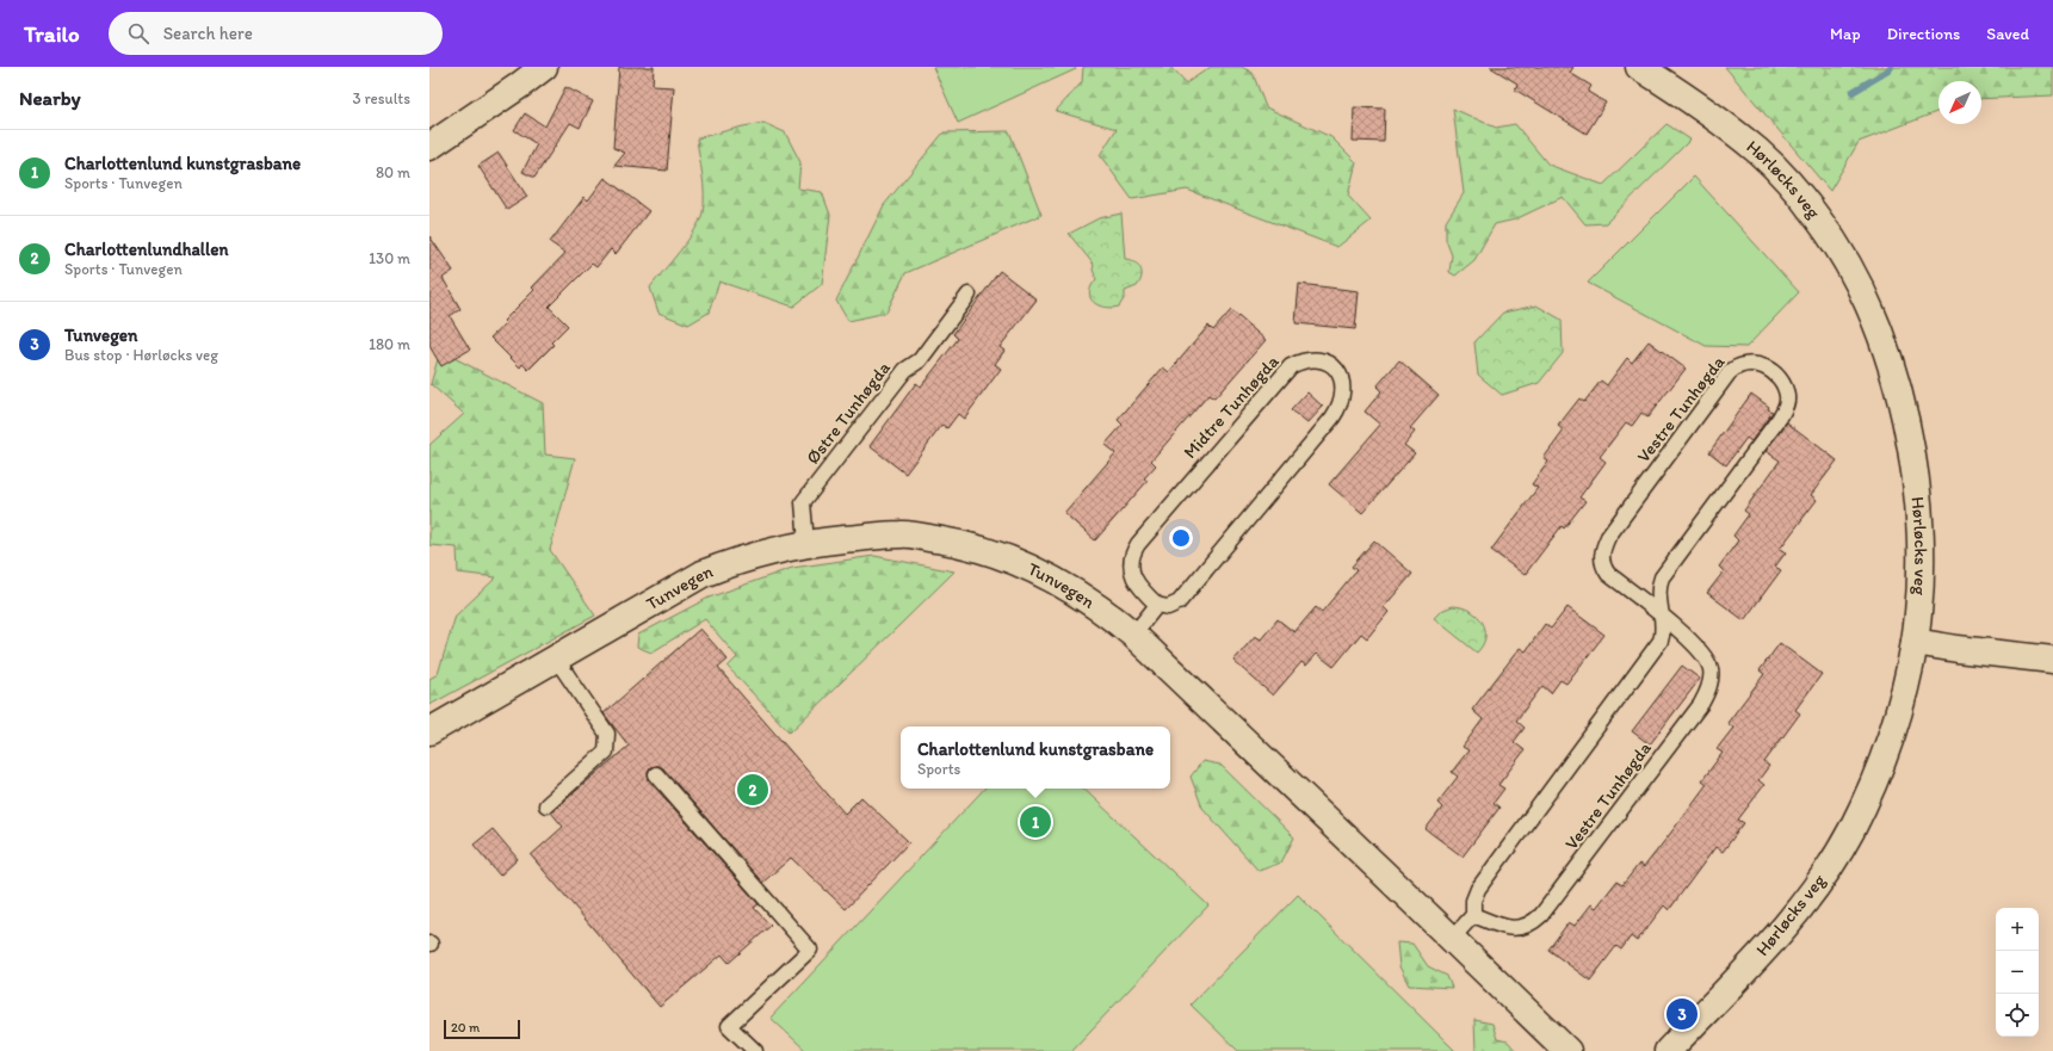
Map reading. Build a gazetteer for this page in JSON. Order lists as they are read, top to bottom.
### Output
{
  "streets": {
    "street": ["Hørløcks veg", "Tunvegen"],
    "lane": ["Midtre Tunhøgda", "Vestre Tunhøgda", "Østre Tunhøgda"]
  },
  "crossings": [
    ["Østre Tunhøgda", "Tunvegen"]
  ],
  "scale_bar": "20 m",
  "north": "bottom left",
  "page": {
    "header": "Trailo",
    "search": "Search here",
    "nav": ["Map", "Directions", "Saved"],
    "heading": ["Nearby", "3 results"],
    "list": [
      {
        "mark": "1",
        "name": "Charlottenlund kunstgrasbane",
        "note": "Sports · Tunvegen",
        "value": "80 m"
      },
      {
        "mark": "2",
        "name": "Charlottenlundhallen",
        "note": "Sports · Tunvegen",
        "value": "130 m"
      },
      {
        "mark": "3",
        "name": "Tunvegen",
        "note": "Bus stop · Hørløcks veg",
        "value": "180 m"
      }
    ],
    "popup": ["Charlottenlund kunstgrasbane", "Sports"],
    "pins": ["2", "1", "3"],
    "map_buttons": ["+", "−"],
    "scale": "20 m"
  }
}
